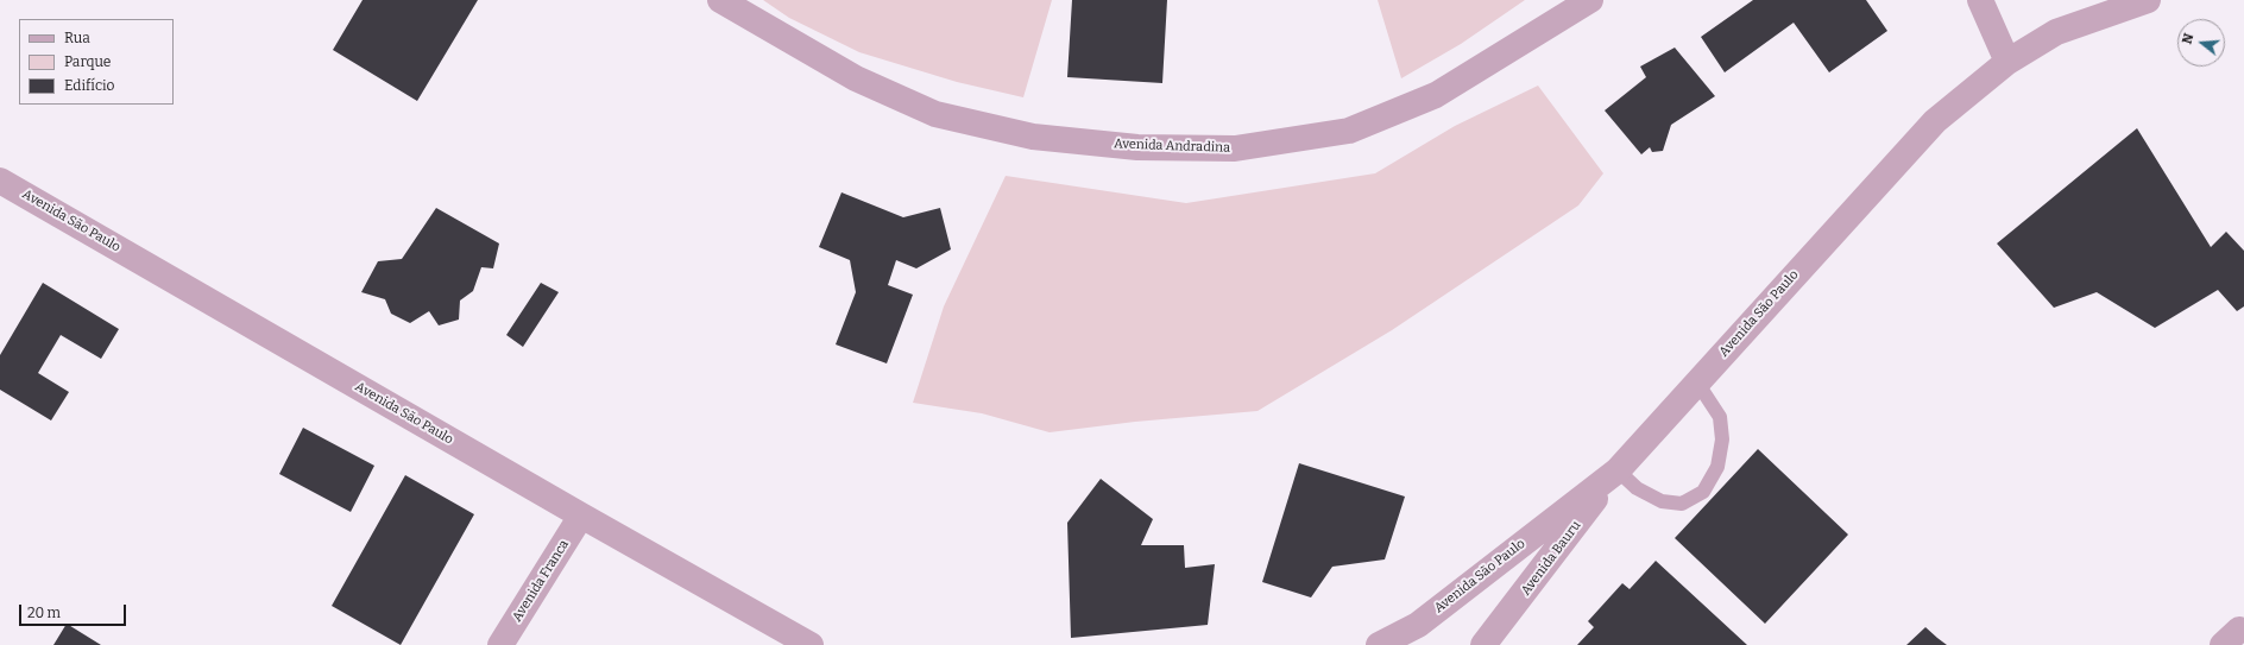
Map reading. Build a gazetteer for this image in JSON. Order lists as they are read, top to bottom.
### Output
{
  "streets": {
    "street": [
      "Avenida Andradina",
      "Avenida São Paulo",
      "Avenida Bauru",
      "Avenida Franca"
    ]
  },
  "crossings": [
    ["Avenida São Paulo", "Avenida Bauru"],
    ["Avenida São Paulo", "Avenida Franca"]
  ],
  "legend": ["Rua", "Parque", "Edifício"],
  "scale_bar": "20 m",
  "north": "left"
}
